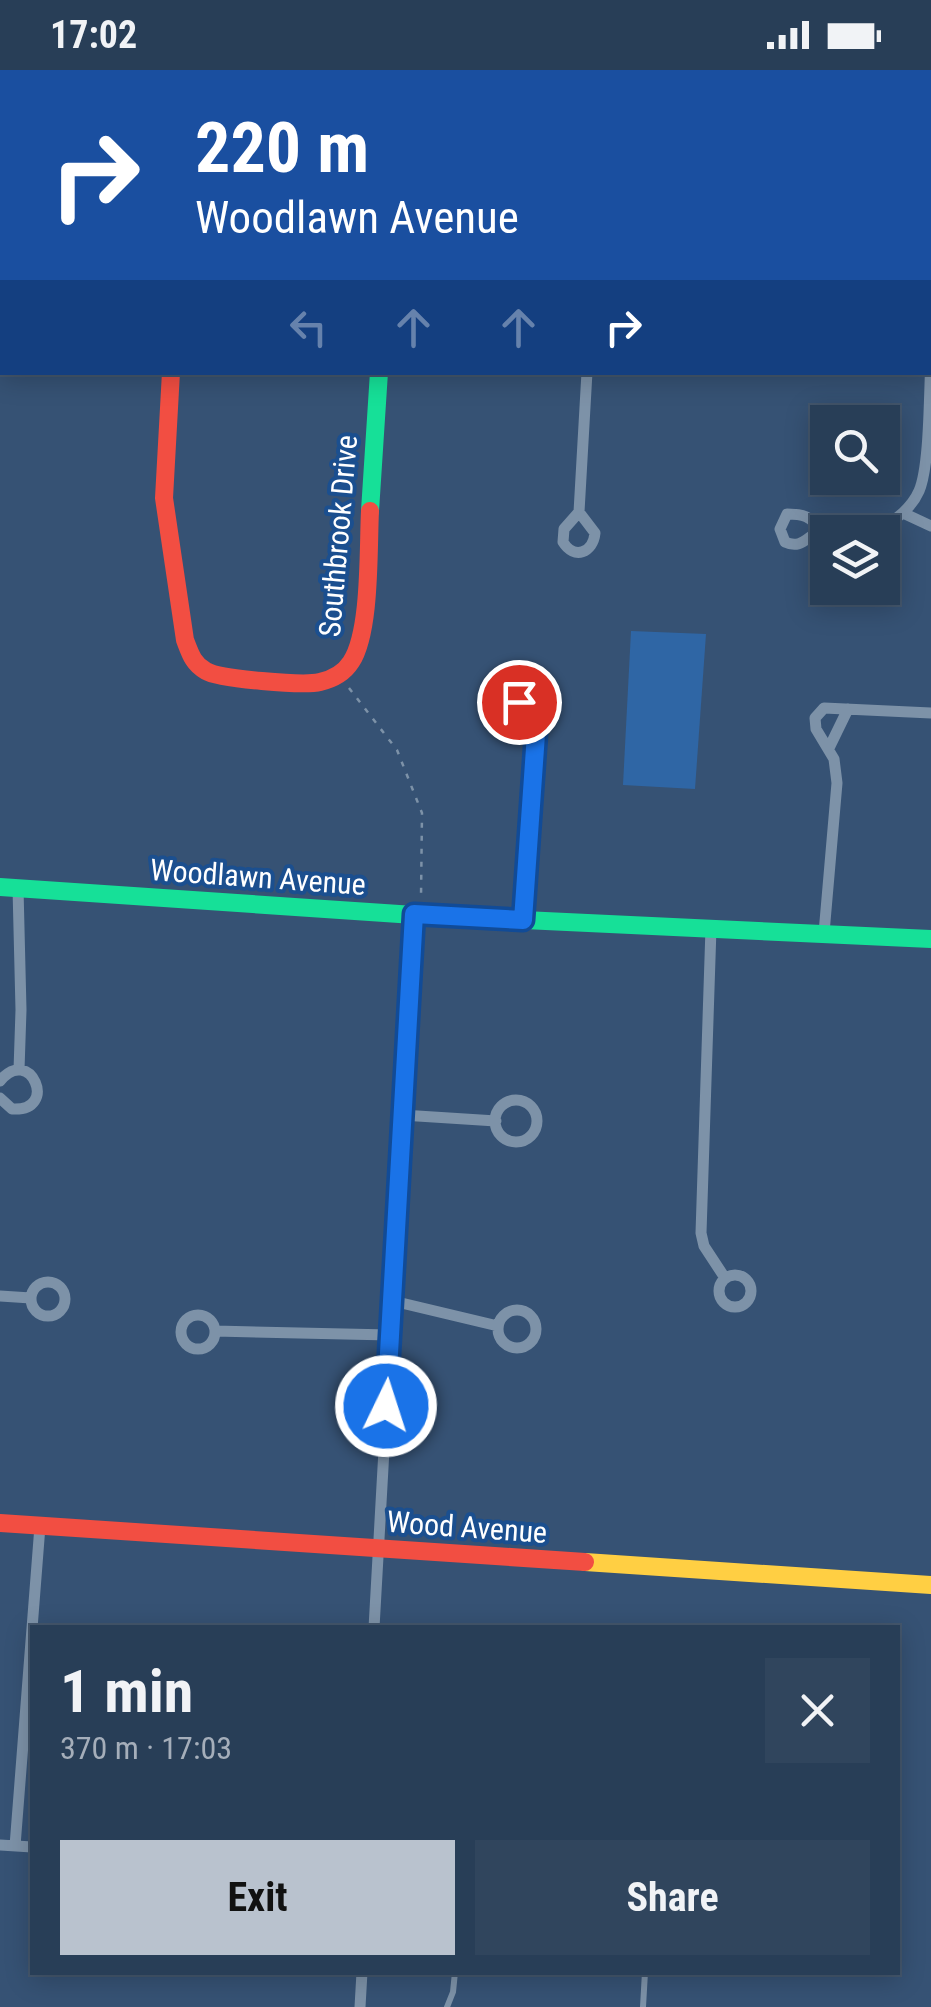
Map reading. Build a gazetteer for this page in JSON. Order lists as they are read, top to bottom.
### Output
{
  "streets": {
    "street": ["Southbrook Drive", "Woodlawn Avenue", "Wood Avenue"]
  },
  "page": {
    "status": "17:02",
    "turn": ["220 m", "Woodlawn Avenue"],
    "heading": ["1 min", "370 m · 17:03"],
    "buttons": ["Exit", "Share"]
  }
}
